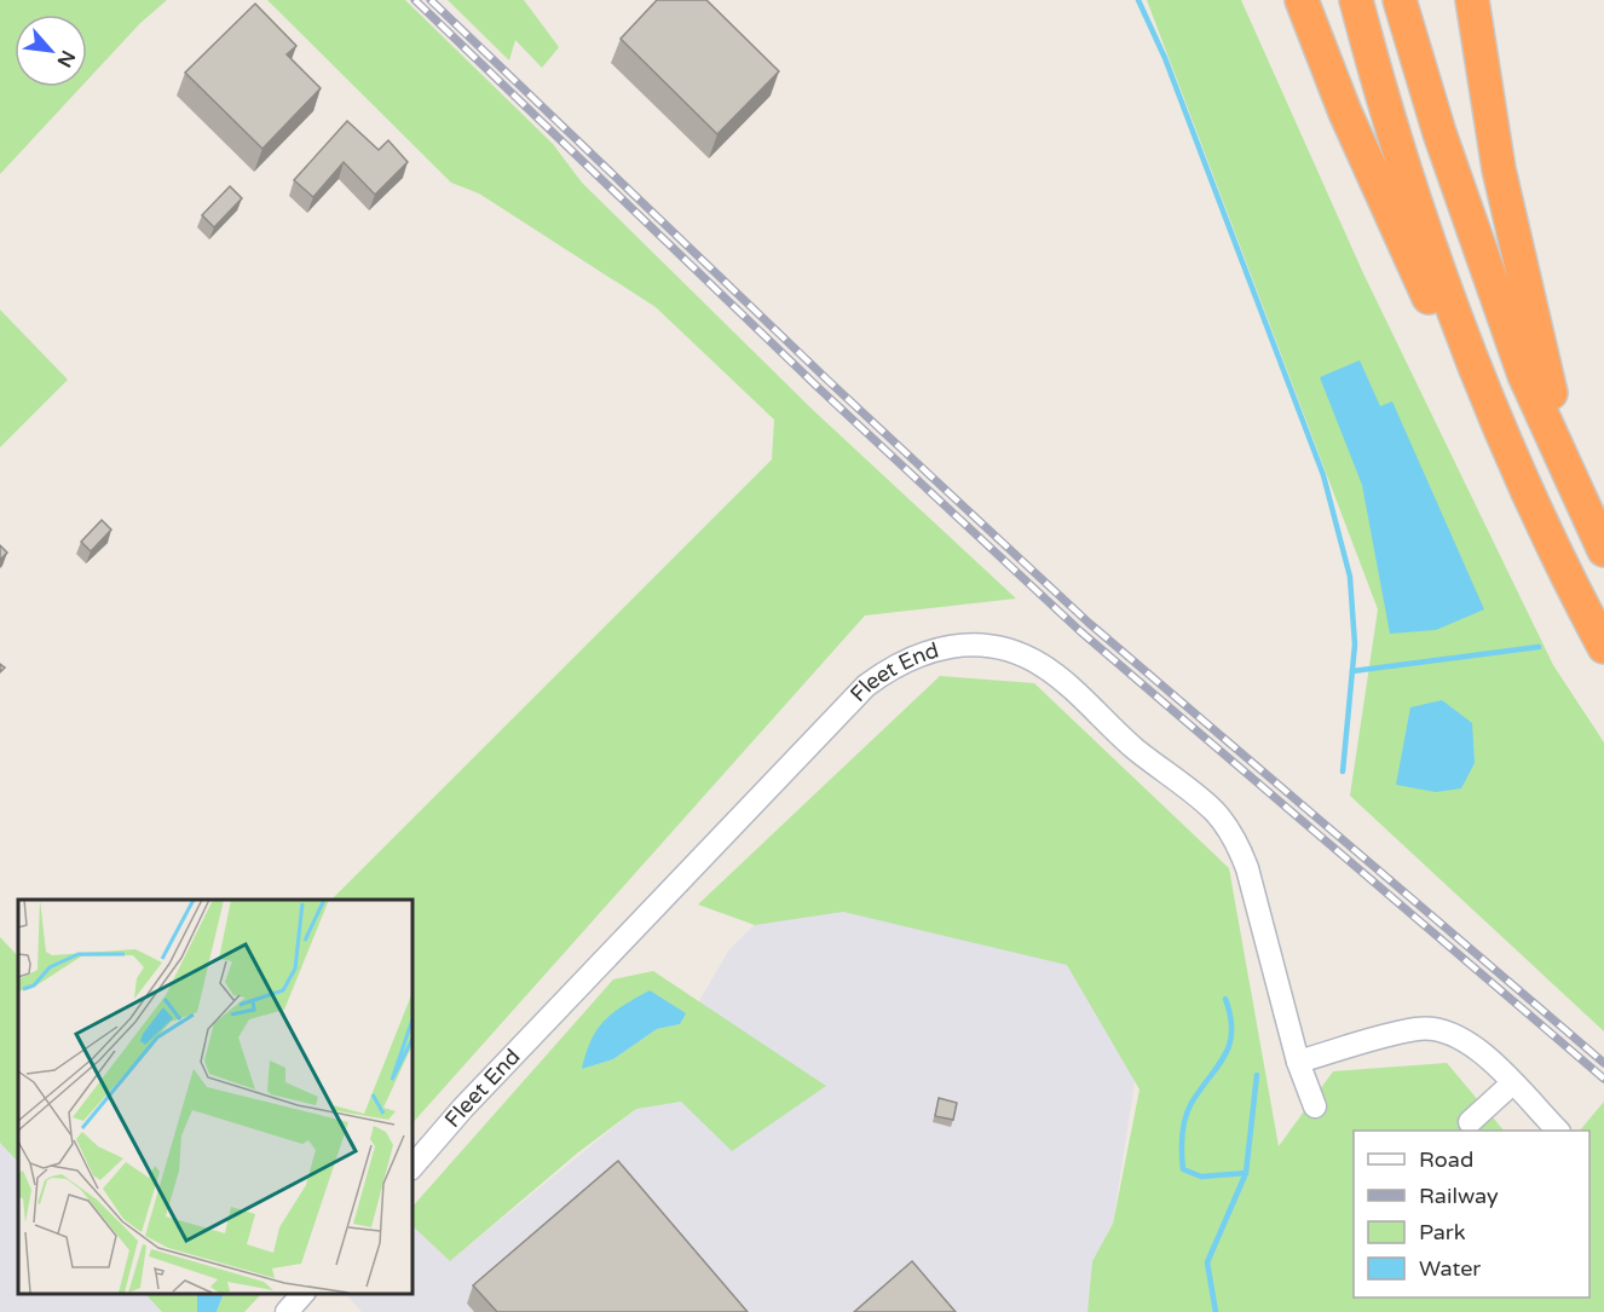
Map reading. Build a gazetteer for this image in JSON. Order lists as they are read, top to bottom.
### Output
{
  "streets": {
    "street": ["Fleet End"]
  },
  "legend": [
    "Road",
    "Railway",
    "Park",
    "Water"
  ],
  "north": "bottom right"
}
